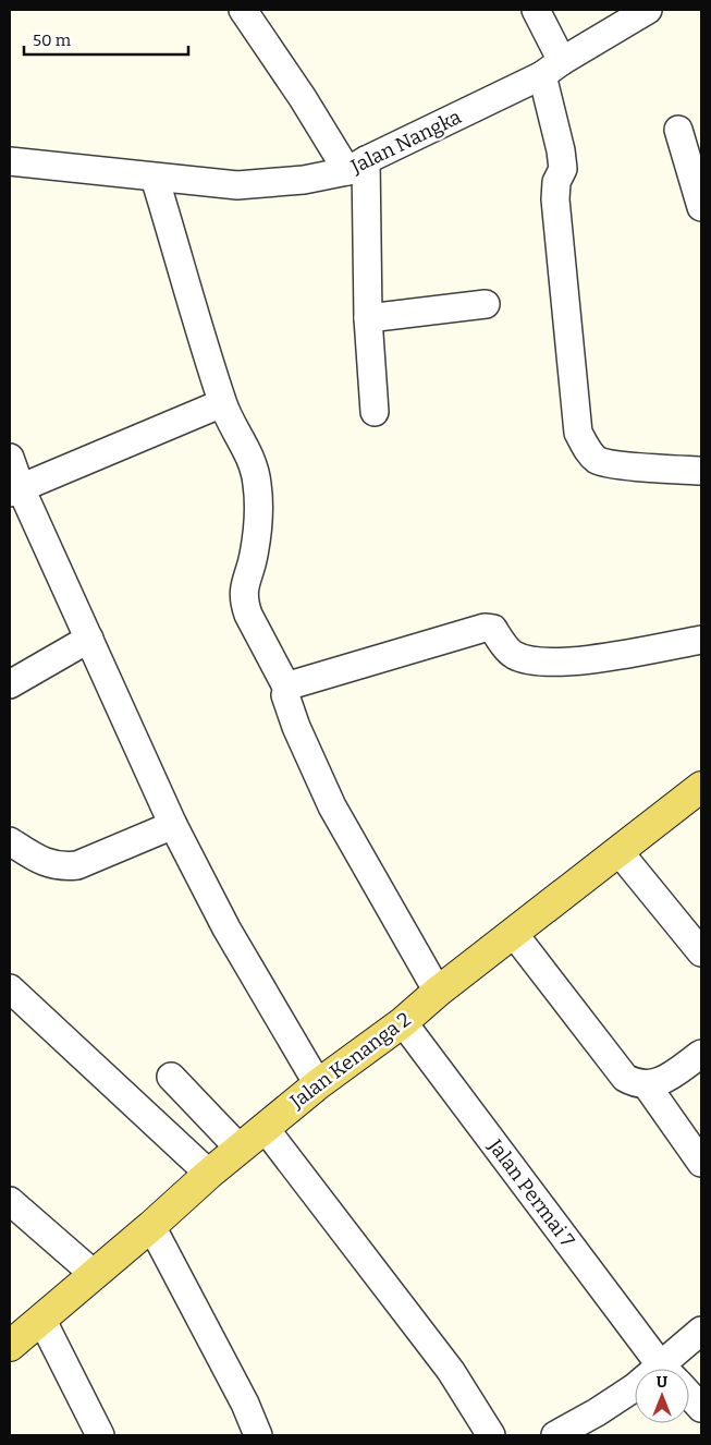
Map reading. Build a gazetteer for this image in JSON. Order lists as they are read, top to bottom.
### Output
{
  "streets": {
    "main road": ["Jalan Kenanga 2"],
    "street": ["Jalan Nangka", "Jalan Permai 7"]
  },
  "crossings": [
    ["Jalan Kenanga 2", "Jalan Permai 7"]
  ],
  "scale_bar": "50 m",
  "north": "top"
}
